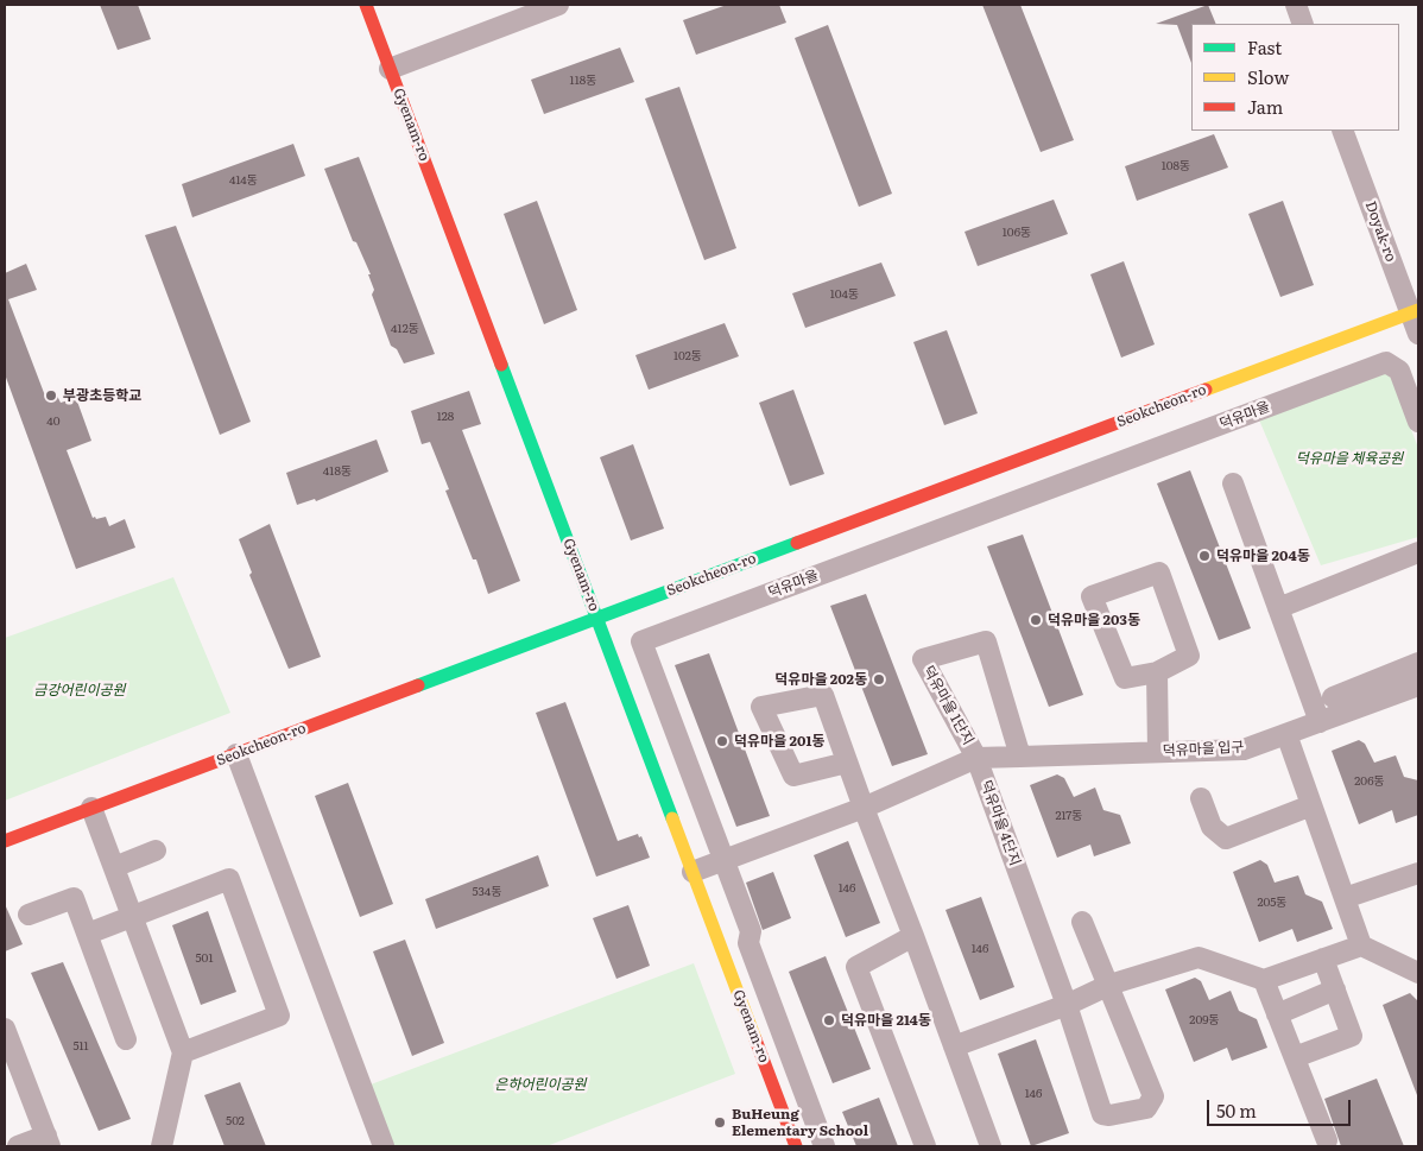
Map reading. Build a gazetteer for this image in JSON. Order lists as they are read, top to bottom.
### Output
{
  "streets": {
    "street": [
      "Gyenam-ro",
      "Doyak-ro",
      "Seokcheon-ro",
      "덕유마을",
      "덕유마을 1단지",
      "덕유마을 입구",
      "덕유마을 4단지"
    ]
  },
  "crossings": [
    ["Gyenam-ro", "Seokcheon-ro"],
    ["Doyak-ro", "Seokcheon-ro"],
    ["덕유마을 1단지", "덕유마을 입구"],
    ["덕유마을 1단지", "덕유마을 4단지"],
    ["덕유마을 입구", "덕유마을 4단지"]
  ],
  "parks": ["덕유마을 체육공원", "금강어린이공원", "은하어린이공원"],
  "places": [
    "부광초등학교",
    "덕유마을 204동",
    "덕유마을 203동",
    "덕유마을 202동",
    "덕유마을 201동",
    "덕유마을 214동",
    "BuHeung Elementary School"
  ],
  "house_numbers": [
    "118동",
    "108동",
    "414동",
    "106동",
    "104동",
    "412동",
    "102동",
    "128",
    "40",
    "418동",
    "206동",
    "217동",
    "146",
    "534동",
    "205동",
    "146",
    "501",
    "209동",
    "511",
    "146",
    "502"
  ],
  "legend": ["Fast", "Slow", "Jam"],
  "scale_bar": "50 m"
}
